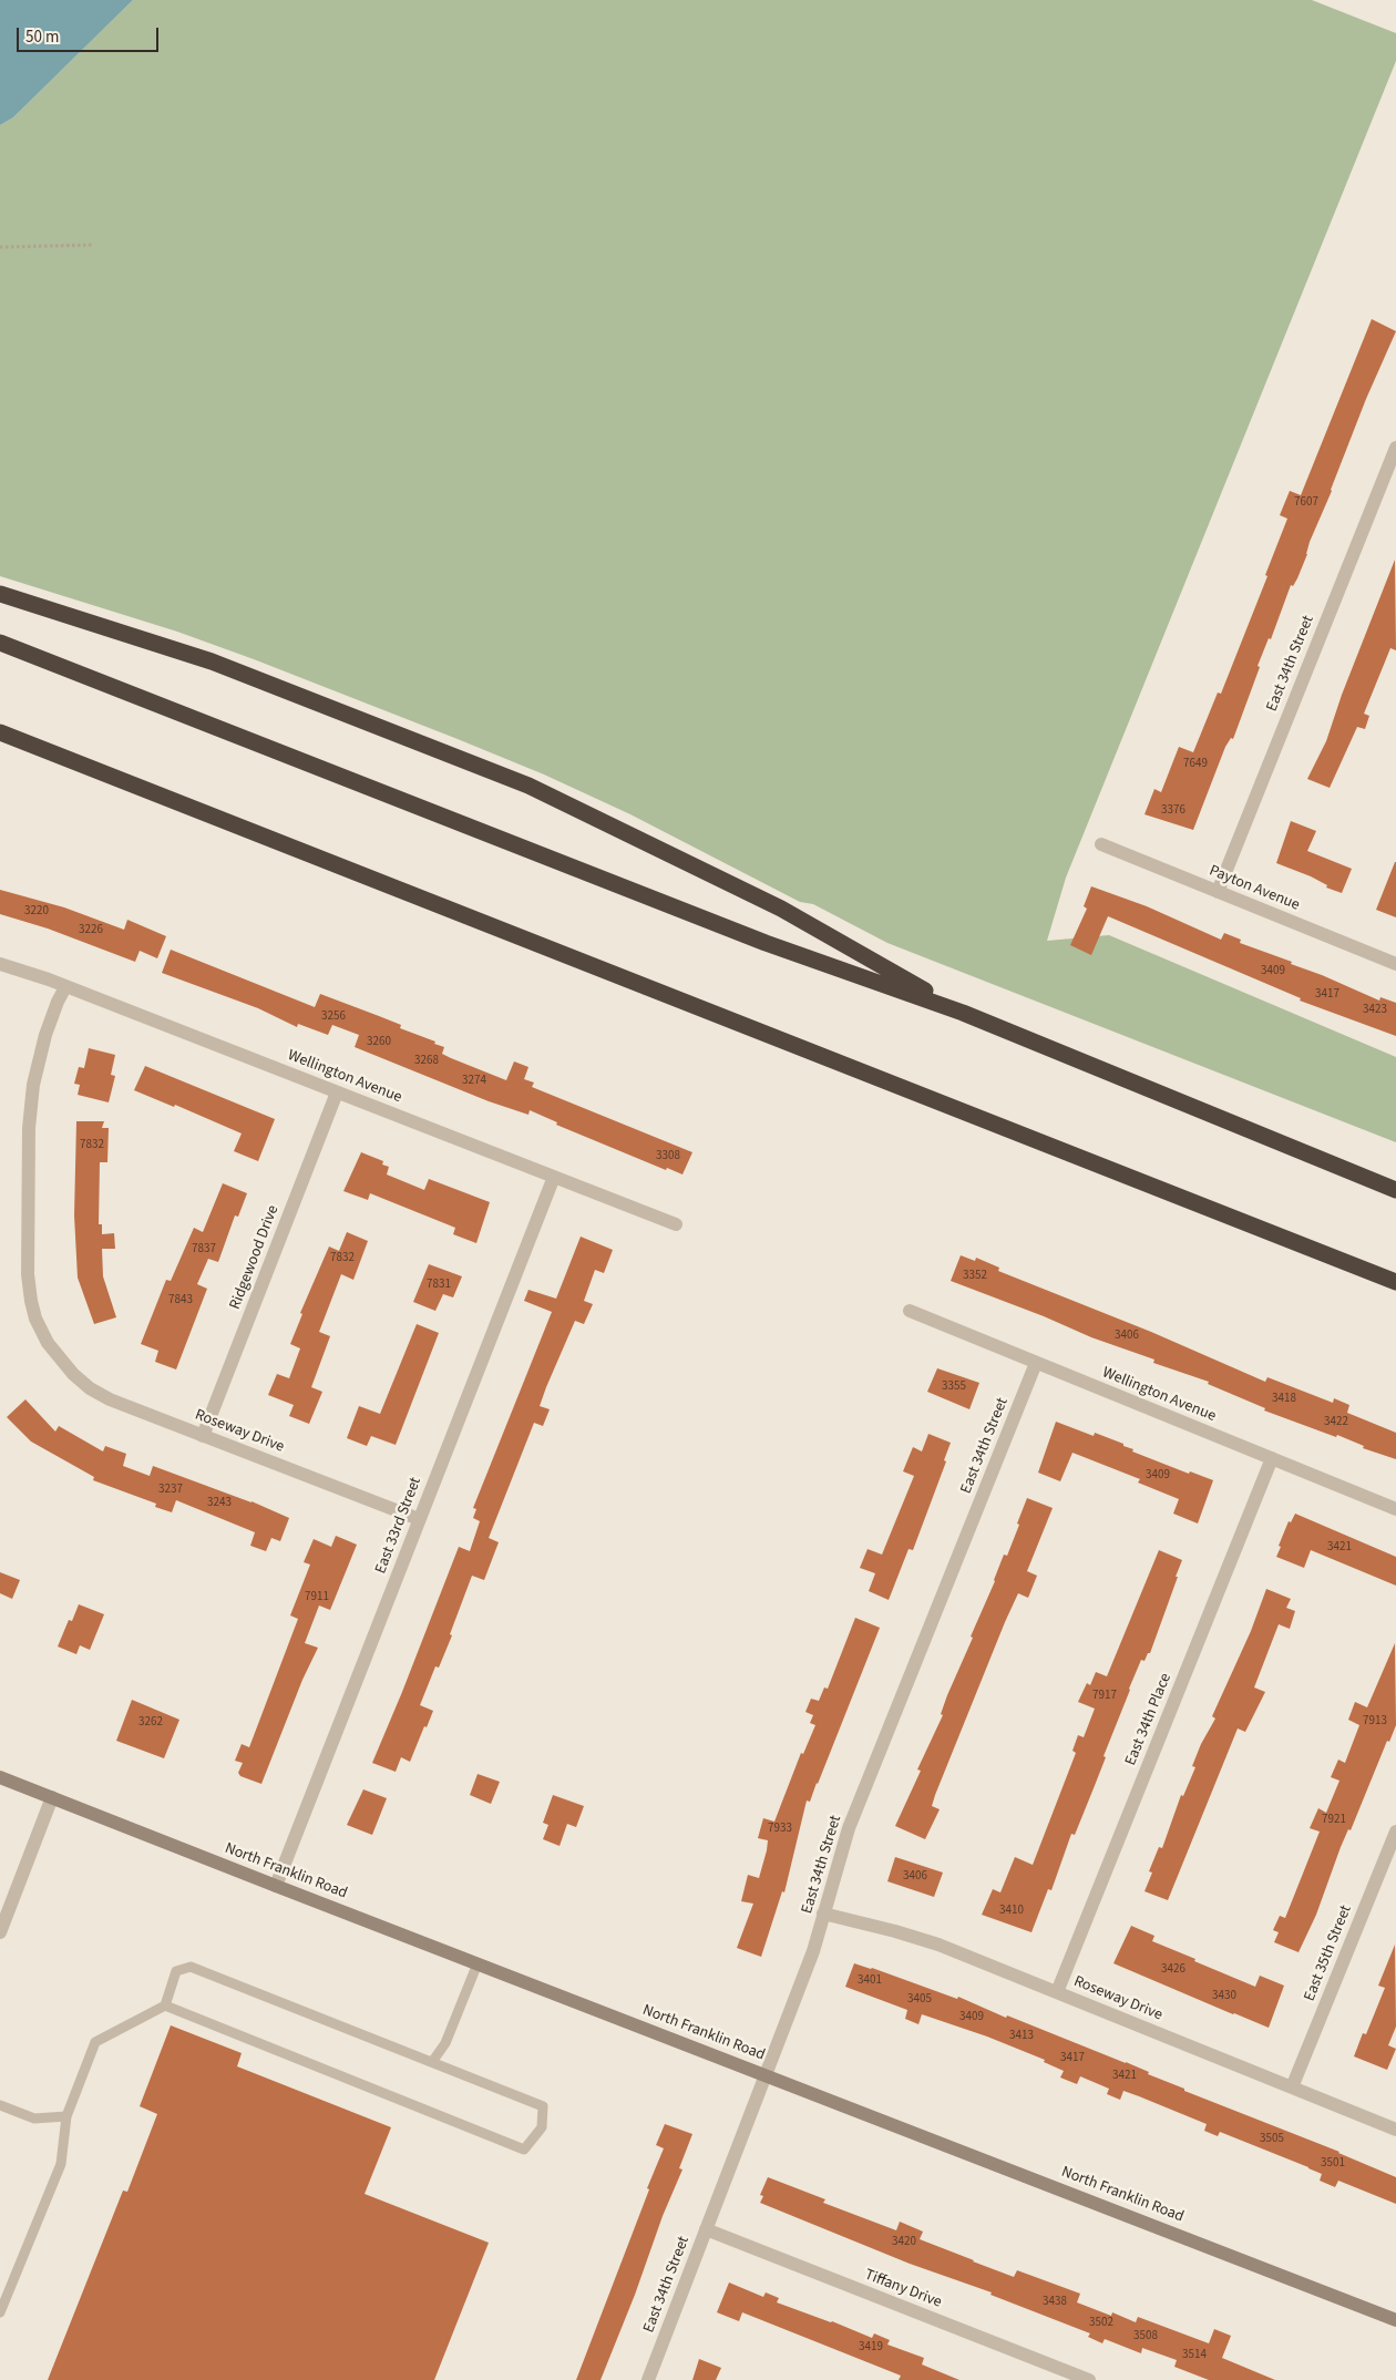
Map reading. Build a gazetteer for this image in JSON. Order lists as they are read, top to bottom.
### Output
{
  "streets": {
    "main road": ["North Franklin Road"],
    "street": [
      "East 34th Street",
      "Payton Avenue",
      "Wellington Avenue",
      "Ridgewood Drive",
      "Roseway Drive",
      "East 33rd Street",
      "East 34th Place",
      "East 35th Street",
      "Tiffany Drive"
    ]
  },
  "crossings": [
    ["East 34th Street", "Payton Avenue"],
    ["East 34th Street", "Wellington Avenue"],
    ["East 34th Street", "Roseway Drive"],
    ["East 34th Street", "North Franklin Road"],
    ["East 34th Street", "Tiffany Drive"],
    ["Wellington Avenue", "Ridgewood Drive"],
    ["Wellington Avenue", "Roseway Drive"],
    ["Wellington Avenue", "East 33rd Street"],
    ["Wellington Avenue", "East 34th Place"],
    ["Ridgewood Drive", "Roseway Drive"],
    ["Roseway Drive", "East 33rd Street"],
    ["Roseway Drive", "East 34th Place"],
    ["Roseway Drive", "East 35th Street"],
    ["East 33rd Street", "North Franklin Road"]
  ],
  "house_numbers": [
    "7607",
    "7649",
    "3376",
    "3220",
    "3226",
    "3409",
    "3417",
    "3423",
    "3256",
    "3260",
    "3268",
    "3274",
    "7832",
    "3308",
    "7837",
    "7832",
    "3352",
    "7831",
    "7843",
    "3406",
    "3355",
    "3418",
    "3422",
    "3409",
    "3237",
    "3243",
    "3421",
    "7911",
    "7917",
    "7913",
    "3262",
    "7921",
    "7933",
    "3406",
    "3410",
    "3426",
    "3401",
    "3430",
    "3405",
    "3409",
    "3413",
    "3417",
    "3421",
    "3505",
    "3501",
    "3420",
    "3438",
    "3502",
    "3508",
    "3419",
    "3514"
  ],
  "scale_bar": "50 m"
}
